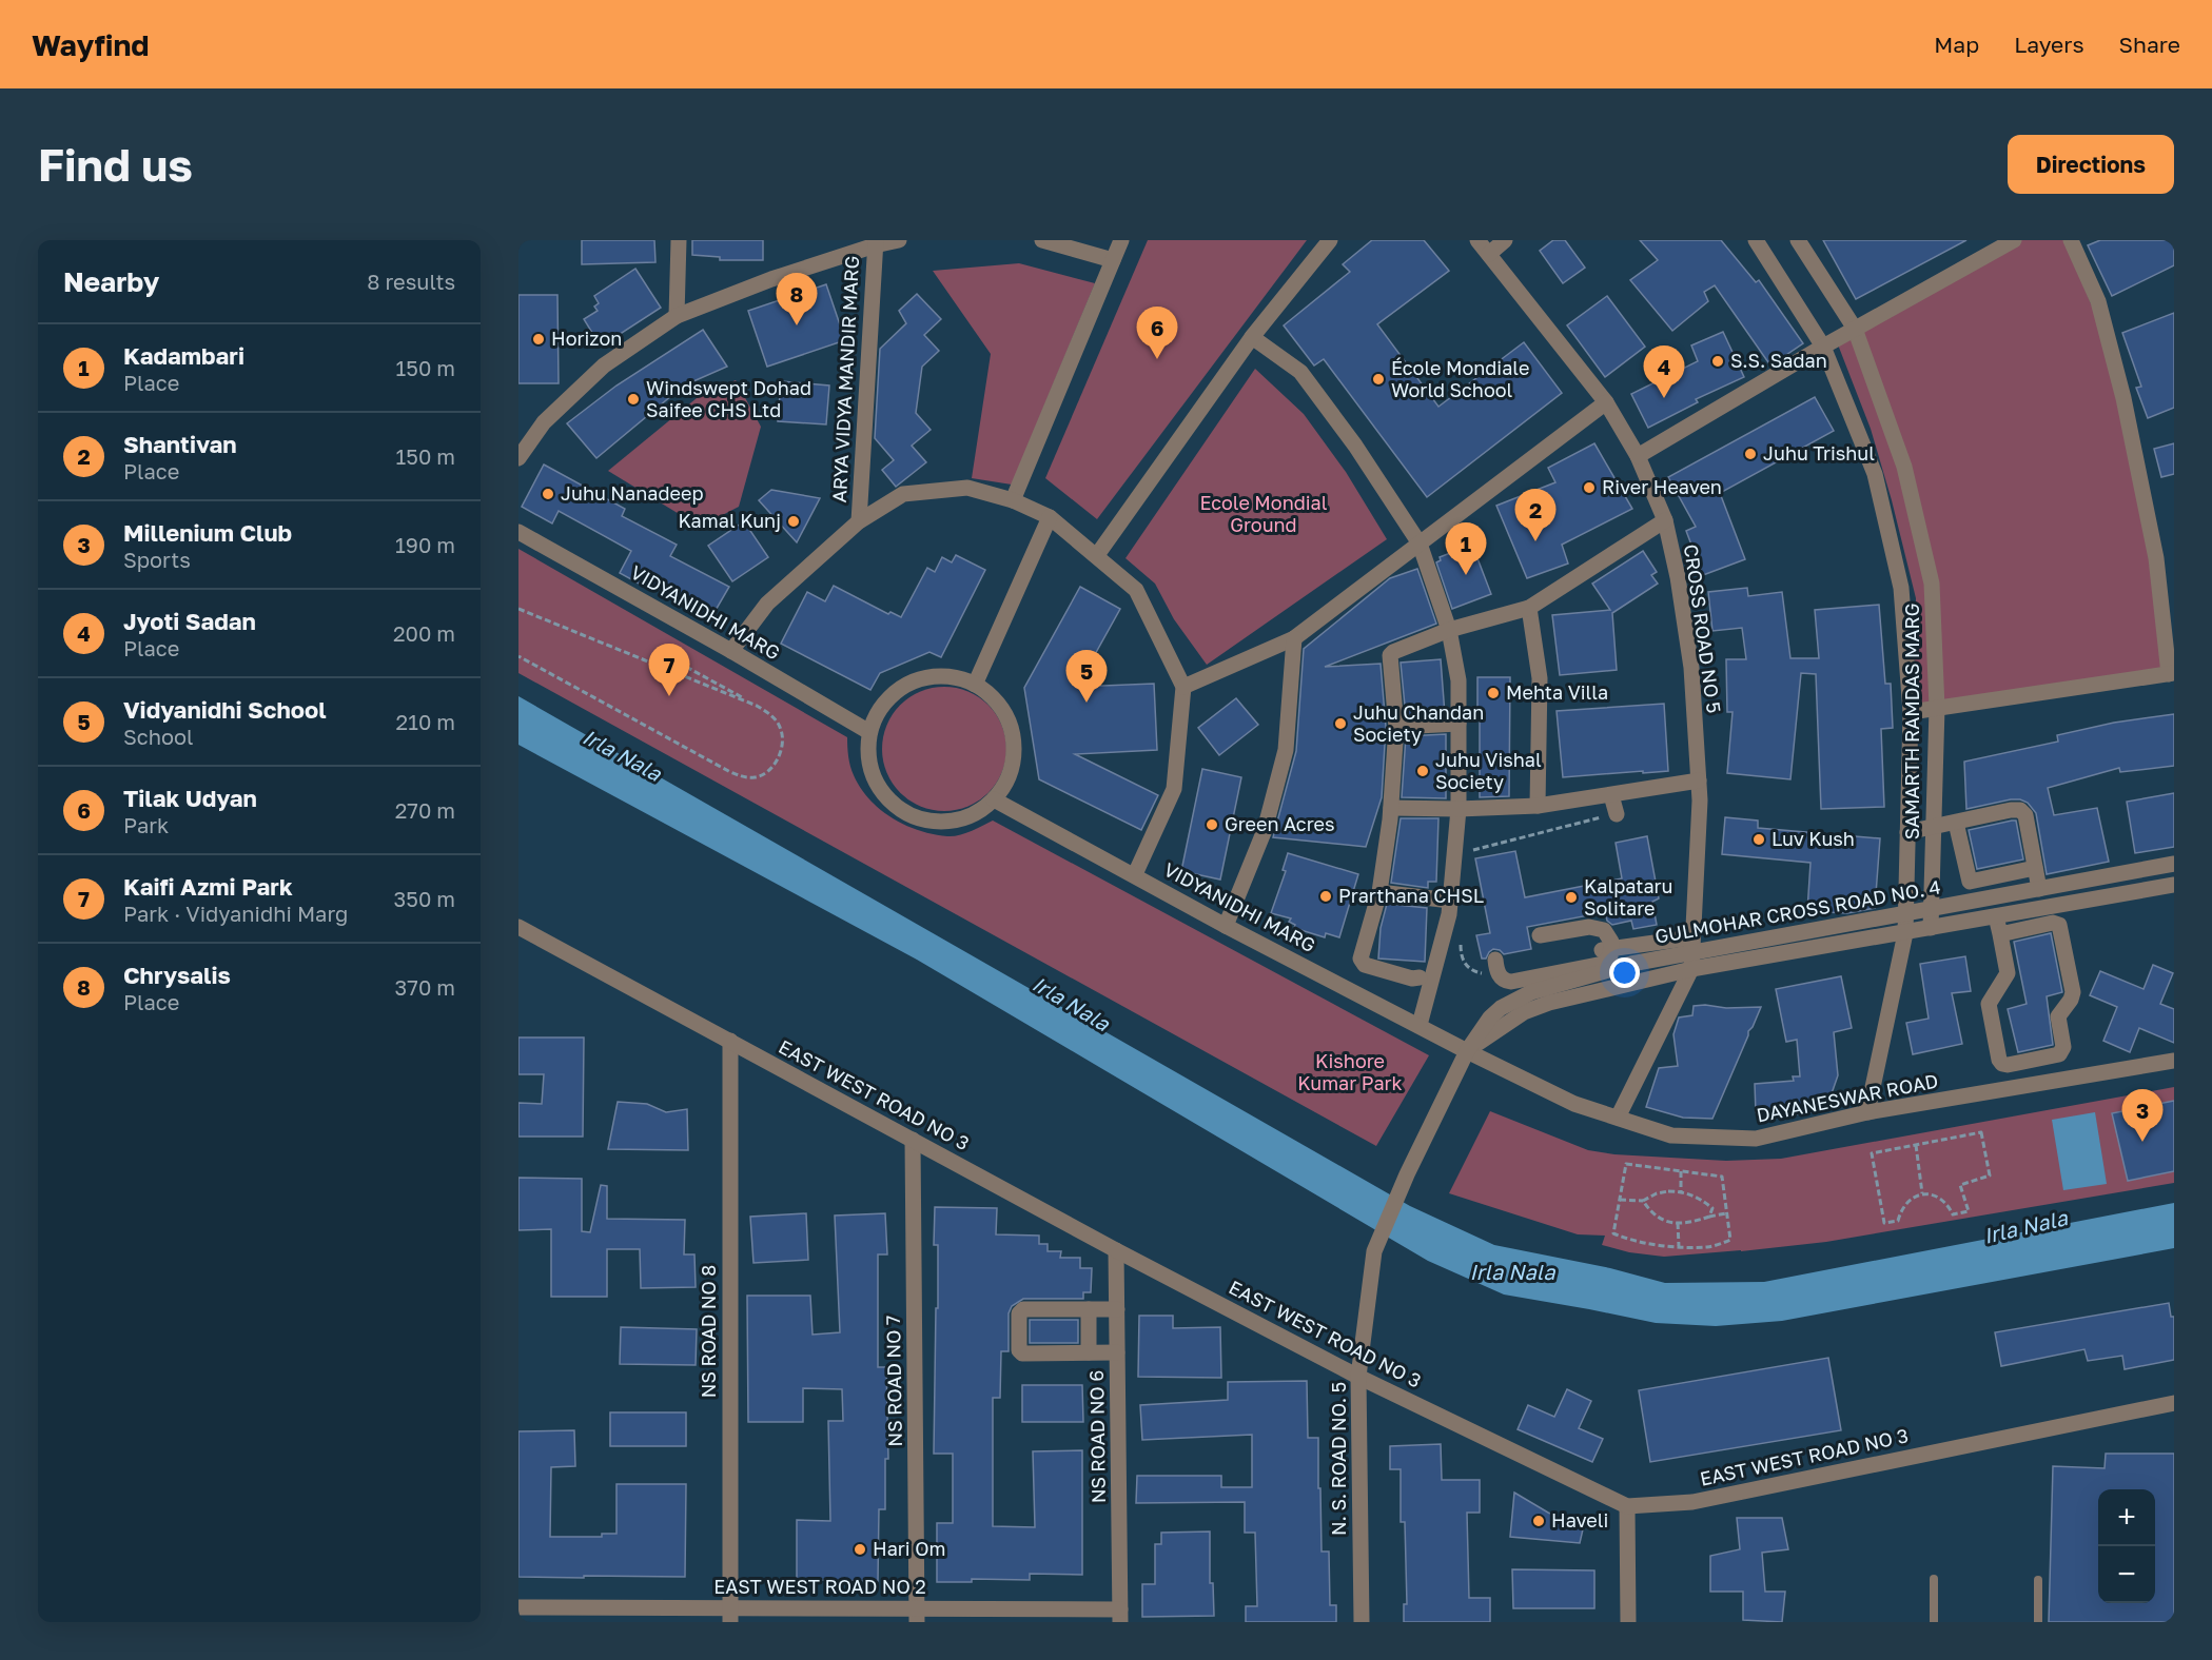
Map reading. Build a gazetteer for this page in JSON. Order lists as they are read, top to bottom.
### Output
{
  "streets": {
    "street": [
      "ARYA VIDYA MANDIR MARG",
      "VIDYANIDHI MARG",
      "CROSS ROAD NO 5",
      "SAMARTH RAMDAS MARG",
      "GULMOHAR CROSS ROAD NO. 4",
      "EAST WEST ROAD NO 3",
      "DAYANESWAR ROAD",
      "NS ROAD NO 8",
      "NS ROAD NO 7",
      "NS ROAD NO 6",
      "N. S. ROAD NO. 5",
      "EAST WEST ROAD NO 2"
    ]
  },
  "crossings": [
    ["VIDYANIDHI MARG", "GULMOHAR CROSS ROAD NO. 4"],
    ["VIDYANIDHI MARG", "DAYANESWAR ROAD"],
    ["VIDYANIDHI MARG", "N. S. ROAD NO. 5"],
    ["CROSS ROAD NO 5", "GULMOHAR CROSS ROAD NO. 4"],
    ["SAMARTH RAMDAS MARG", "GULMOHAR CROSS ROAD NO. 4"],
    ["SAMARTH RAMDAS MARG", "DAYANESWAR ROAD"],
    ["GULMOHAR CROSS ROAD NO. 4", "DAYANESWAR ROAD"],
    ["GULMOHAR CROSS ROAD NO. 4", "N. S. ROAD NO. 5"],
    ["EAST WEST ROAD NO 3", "NS ROAD NO 8"],
    ["EAST WEST ROAD NO 3", "NS ROAD NO 7"],
    ["EAST WEST ROAD NO 3", "NS ROAD NO 6"],
    ["EAST WEST ROAD NO 3", "N. S. ROAD NO. 5"],
    ["DAYANESWAR ROAD", "N. S. ROAD NO. 5"],
    ["NS ROAD NO 8", "EAST WEST ROAD NO 2"],
    ["NS ROAD NO 7", "EAST WEST ROAD NO 2"],
    ["NS ROAD NO 6", "EAST WEST ROAD NO 2"]
  ],
  "water": ["Irla Nala"],
  "parks": ["Ecole Mondial Ground", "Kishore Kumar Park"],
  "places": [
    "Horizon",
    "S.S. Sadan",
    "École Mondiale World School",
    "Windswept Dohad Saifee CHS Ltd",
    "Juhu Trishul",
    "River Heaven",
    "Juhu Nanadeep",
    "Kamal Kunj",
    "Mehta Villa",
    "Juhu Chandan Society",
    "Juhu Vishal Society",
    "Green Acres",
    "Luv Kush",
    "Prarthana CHSL",
    "Kalpataru Solitare",
    "Haveli",
    "Hari Om"
  ],
  "page": {
    "header": "Wayfind",
    "nav": ["Map", "Layers", "Share"],
    "buttons": "Directions",
    "title": "Find us",
    "heading": ["Nearby", "8 results"],
    "pins": [
      "8",
      "6",
      "4",
      "2",
      "1",
      "7",
      "5",
      "3"
    ],
    "list": [
      {
        "mark": "1",
        "name": "Kadambari",
        "note": "Place",
        "value": "150 m"
      },
      {
        "mark": "2",
        "name": "Shantivan",
        "note": "Place",
        "value": "150 m"
      },
      {
        "mark": "3",
        "name": "Millenium Club",
        "note": "Sports",
        "value": "190 m"
      },
      {
        "mark": "4",
        "name": "Jyoti Sadan",
        "note": "Place",
        "value": "200 m"
      },
      {
        "mark": "5",
        "name": "Vidyanidhi School",
        "note": "School",
        "value": "210 m"
      },
      {
        "mark": "6",
        "name": "Tilak Udyan",
        "note": "Park",
        "value": "270 m"
      },
      {
        "mark": "7",
        "name": "Kaifi Azmi Park",
        "note": "Park · Vidyanidhi Marg",
        "value": "350 m"
      },
      {
        "mark": "8",
        "name": "Chrysalis",
        "note": "Place",
        "value": "370 m"
      }
    ],
    "map_buttons": ["+", "−"]
  }
}
